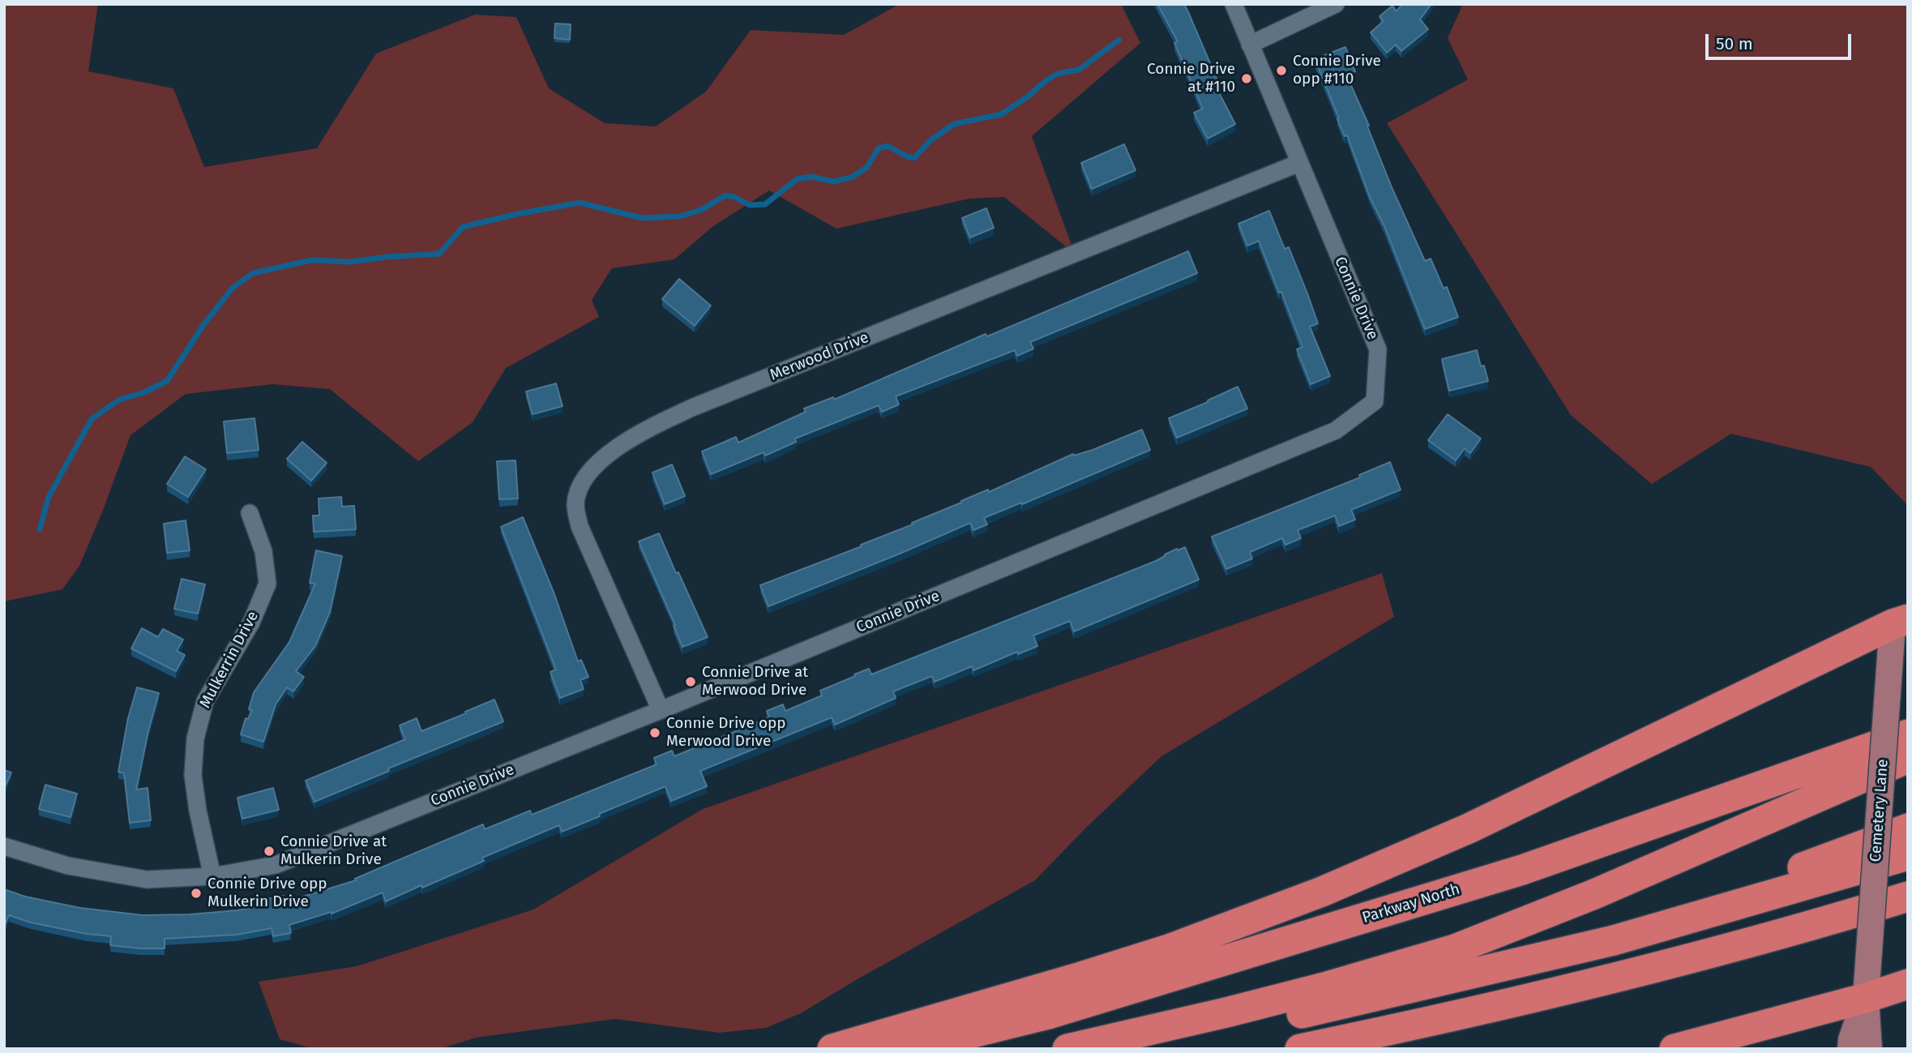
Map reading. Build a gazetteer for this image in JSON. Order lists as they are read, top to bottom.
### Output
{
  "streets": {
    "highway": ["Parkway North"],
    "main road": ["Cemetery Lane"],
    "street": ["Connie Drive", "Merwood Drive", "Mulkerrin Drive"]
  },
  "crossings": [
    ["Connie Drive", "Merwood Drive"],
    ["Connie Drive", "Mulkerrin Drive"]
  ],
  "places": [
    "Connie Drive opp #110",
    "Connie Drive at #110",
    "Connie Drive at Merwood Drive",
    "Connie Drive opp Merwood Drive",
    "Connie Drive at Mulkerin Drive",
    "Connie Drive opp Mulkerin Drive"
  ],
  "scale_bar": "50 m"
}
